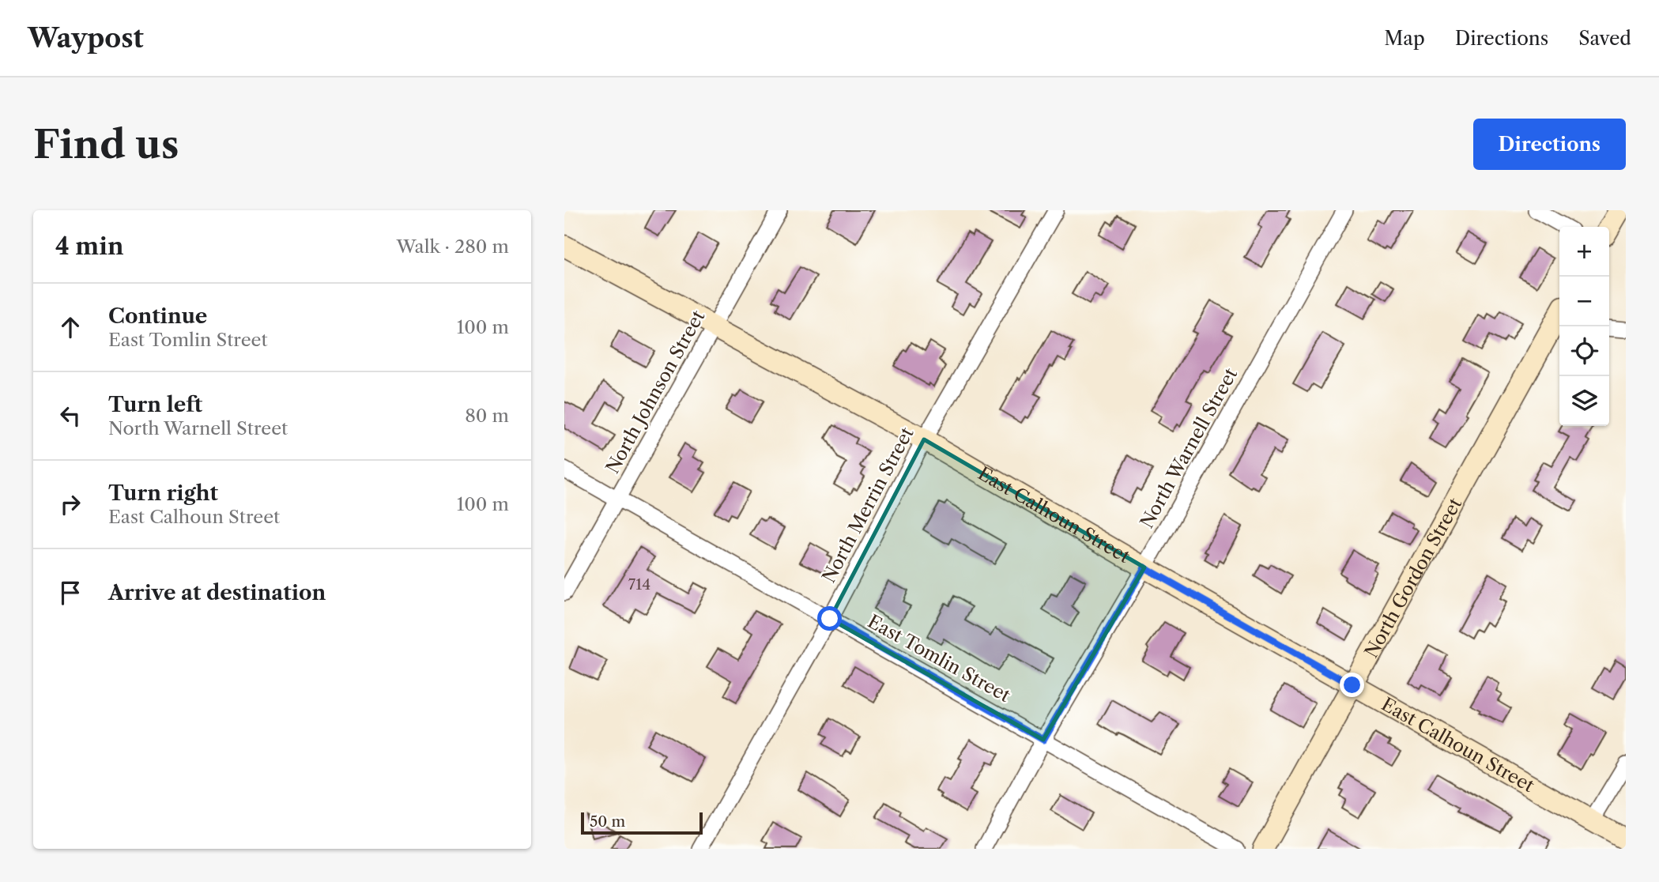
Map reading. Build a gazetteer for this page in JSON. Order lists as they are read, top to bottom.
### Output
{
  "streets": {
    "street": [
      "North Johnson Street",
      "North Warnell Street",
      "North Merrin Street",
      "East Calhoun Street",
      "North Gordon Street",
      "East Tomlin Street"
    ]
  },
  "crossings": [
    ["North Johnson Street", "East Calhoun Street"],
    ["North Johnson Street", "East Tomlin Street"],
    ["North Warnell Street", "East Calhoun Street"],
    ["North Warnell Street", "East Tomlin Street"],
    ["North Merrin Street", "East Calhoun Street"],
    ["North Merrin Street", "East Tomlin Street"],
    ["East Calhoun Street", "North Gordon Street"]
  ],
  "house_numbers": ["714"],
  "scale_bar": "50 m",
  "page": {
    "header": "Waypost",
    "nav": ["Map", "Directions", "Saved"],
    "buttons": "Directions",
    "title": "Find us",
    "heading": ["4 min", "Walk · 280 m"],
    "map_buttons": ["+", "−"],
    "list": [
      ["Continue", "East Tomlin Street", "100 m"],
      ["Turn left", "North Warnell Street", "80 m"],
      ["Turn right", "East Calhoun Street", "100 m"],
      "Arrive at destination"
    ],
    "scale": "50 m"
  }
}
